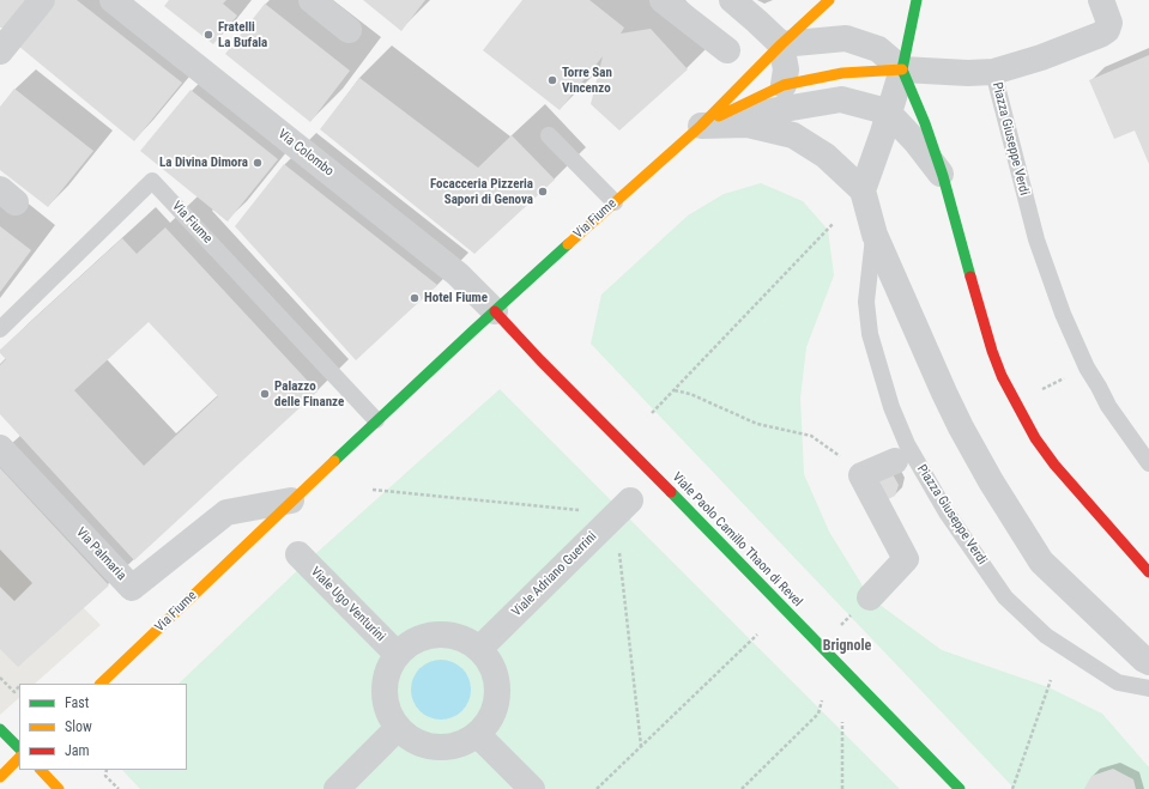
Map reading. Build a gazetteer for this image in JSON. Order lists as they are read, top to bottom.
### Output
{
  "streets": {
    "street": [
      "Piazza Giuseppe Verdi",
      "Via Colombo",
      "Via Fiume",
      "Viale Paolo Camillo Thaon di Revel",
      "Via Palmaria",
      "Viale Adriano Guerrini",
      "Viale Ugo Venturini"
    ]
  },
  "crossings": [
    ["Piazza Giuseppe Verdi", "Via Fiume"],
    ["Via Colombo", "Via Fiume"],
    ["Via Colombo", "Viale Paolo Camillo Thaon di Revel"],
    ["Via Fiume", "Viale Paolo Camillo Thaon di Revel"],
    ["Via Fiume", "Via Palmaria"],
    ["Viale Adriano Guerrini", "Viale Ugo Venturini"]
  ],
  "districts": ["Brignole"],
  "places": [
    "Fratelli La Bufala",
    "Torre San Vincenzo",
    "La Divina Dimora",
    "Focacceria Pizzeria Sapori di Genova",
    "Hotel Fiume",
    "Palazzo delle Finanze"
  ],
  "legend": ["Fast", "Slow", "Jam"]
}
